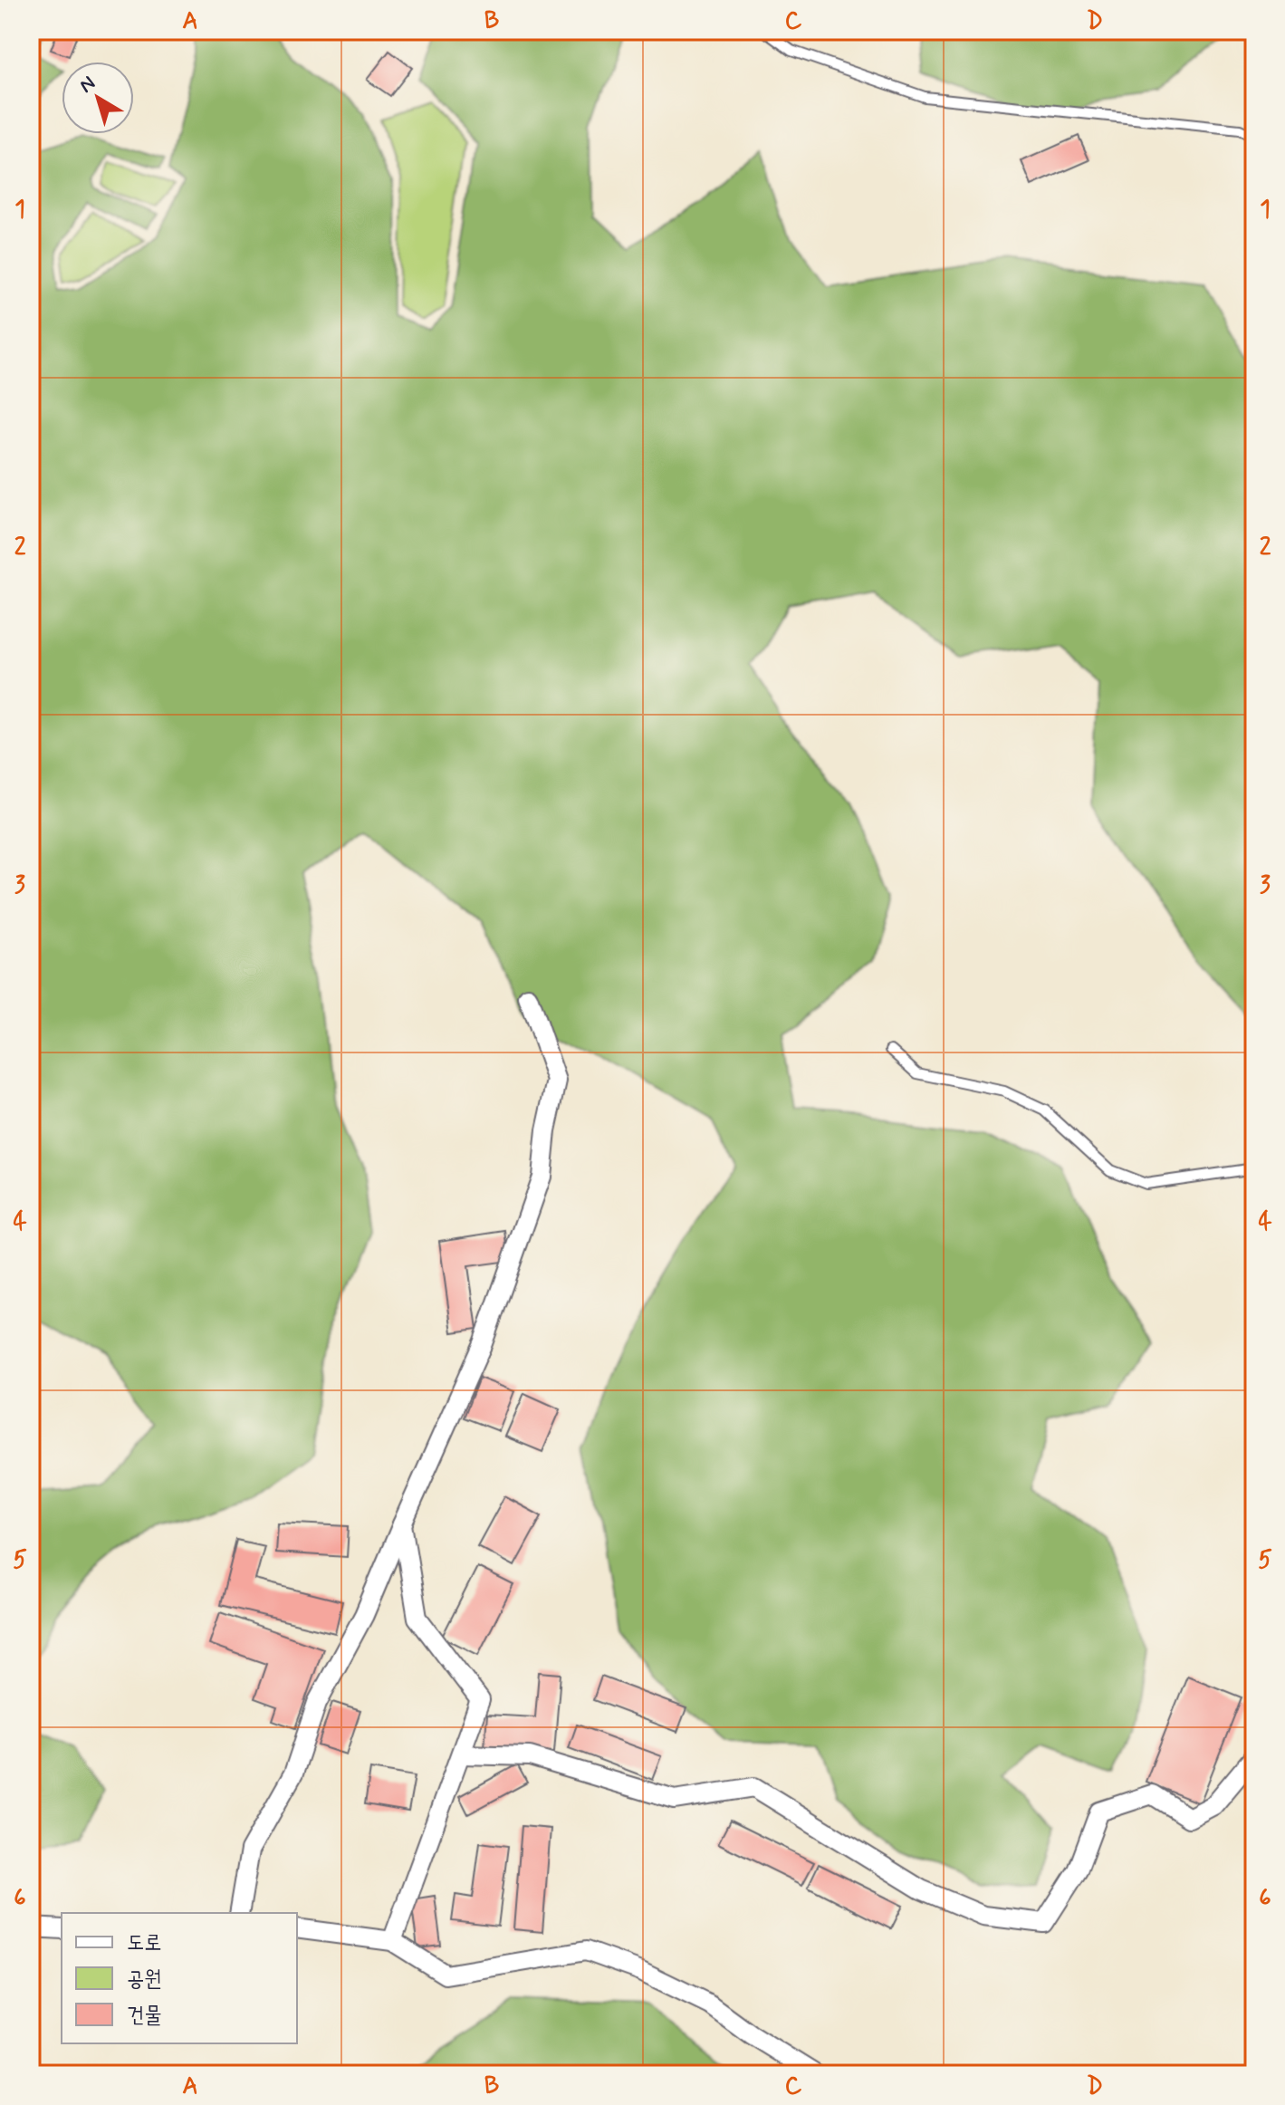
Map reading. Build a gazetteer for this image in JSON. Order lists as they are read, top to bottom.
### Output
{
  "legend": ["도로", "공원", "건물"],
  "north": "top left",
  "grid": {
    "columns": [
      "A",
      "B",
      "C",
      "D"
    ],
    "rows": [
      "1",
      "2",
      "3",
      "4",
      "5",
      "6"
    ]
  }
}
